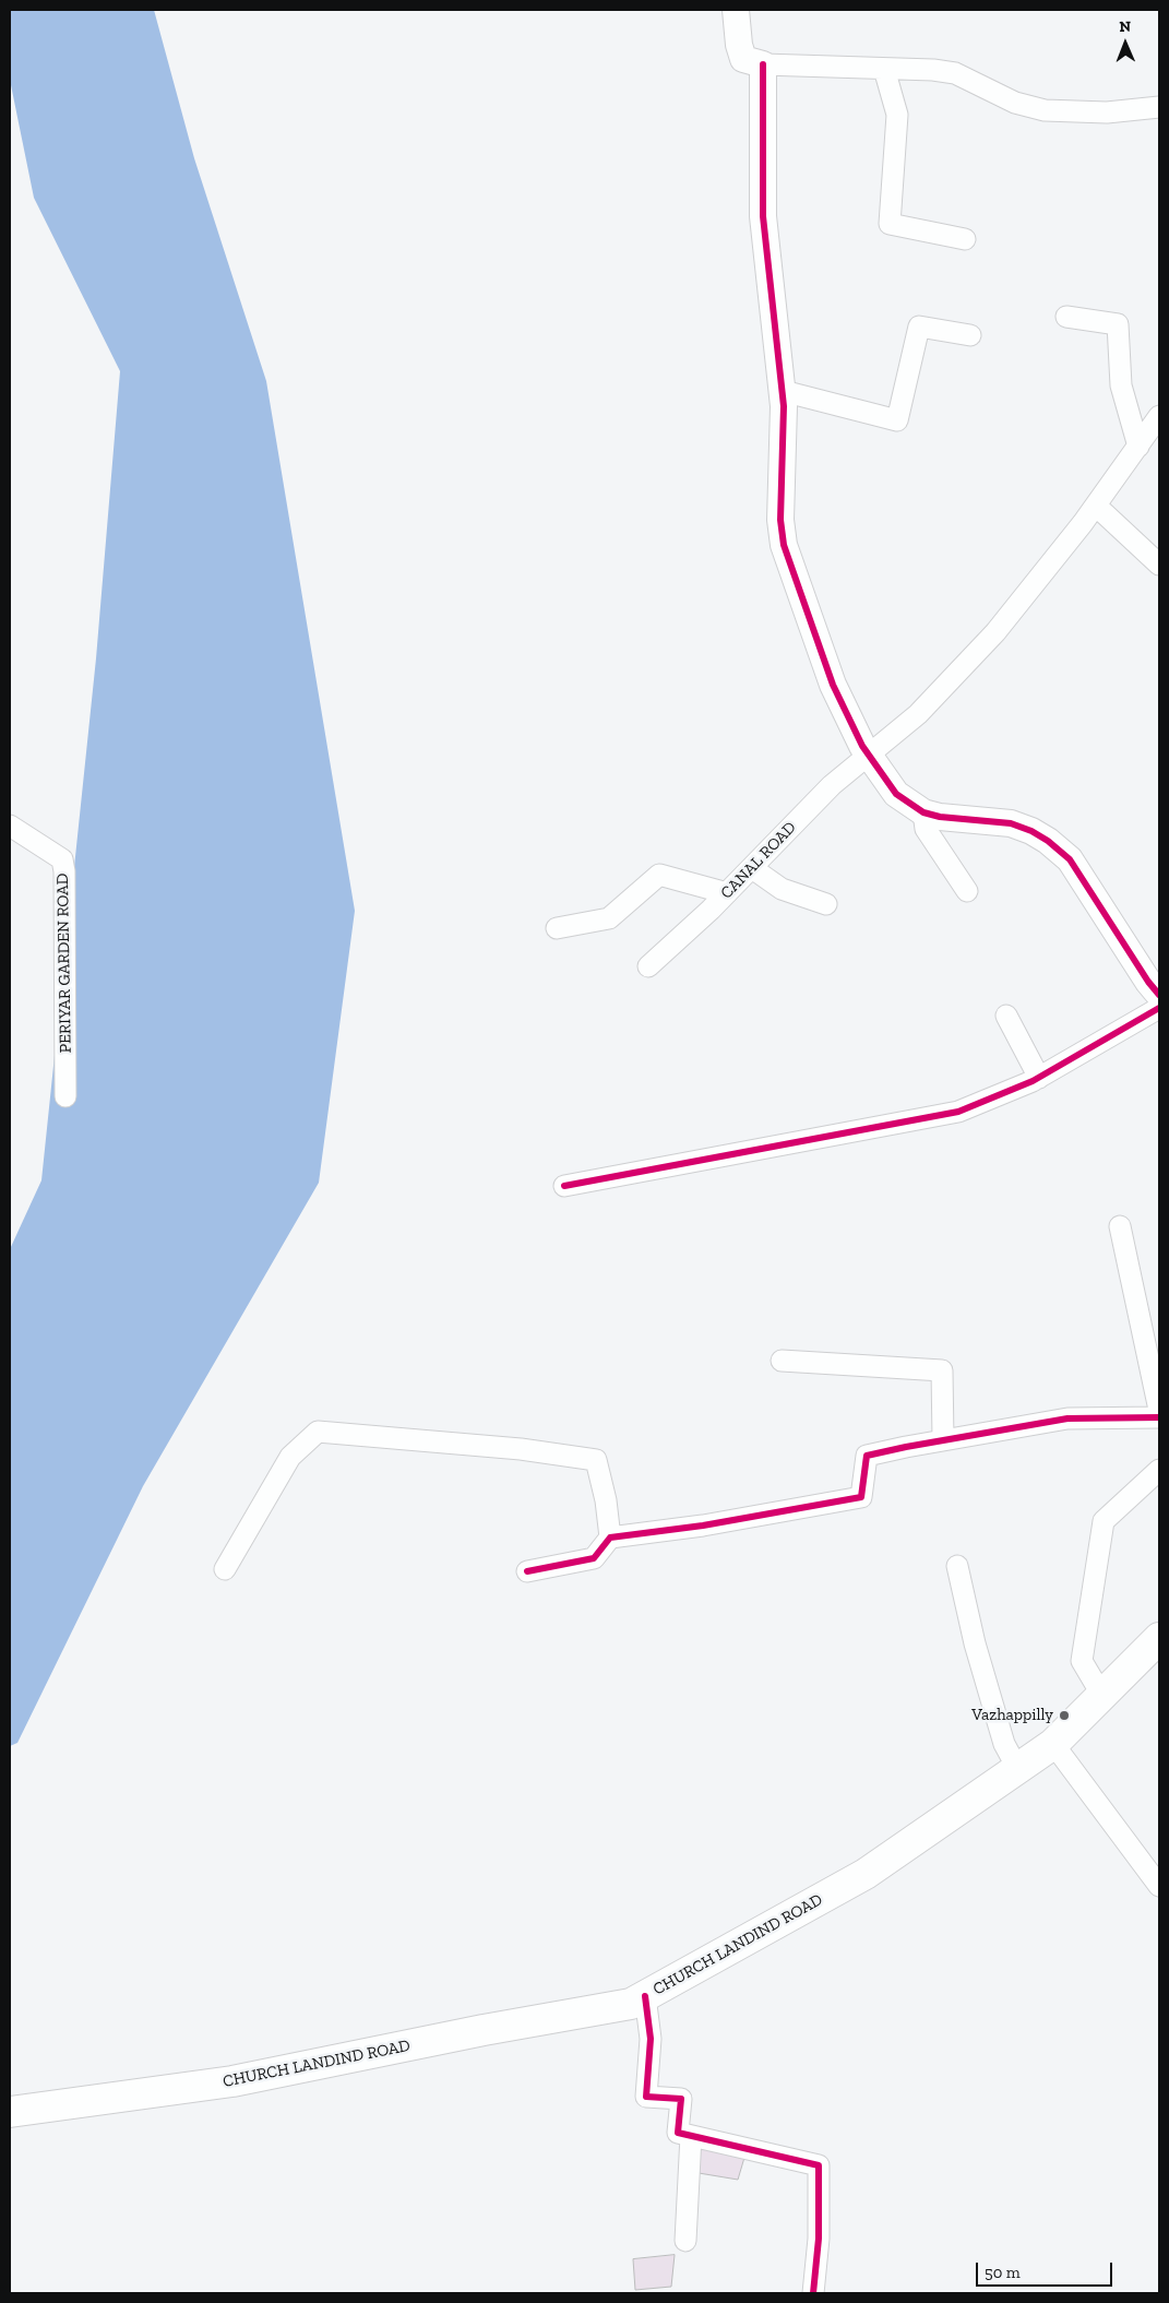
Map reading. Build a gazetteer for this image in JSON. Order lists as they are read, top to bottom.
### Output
{
  "streets": {
    "main road": ["CHURCH LANDIND ROAD"],
    "street": ["CANAL ROAD", "PERIYAR GARDEN ROAD"]
  },
  "places": ["Vazhappilly"],
  "scale_bar": "50 m",
  "north": "top"
}
